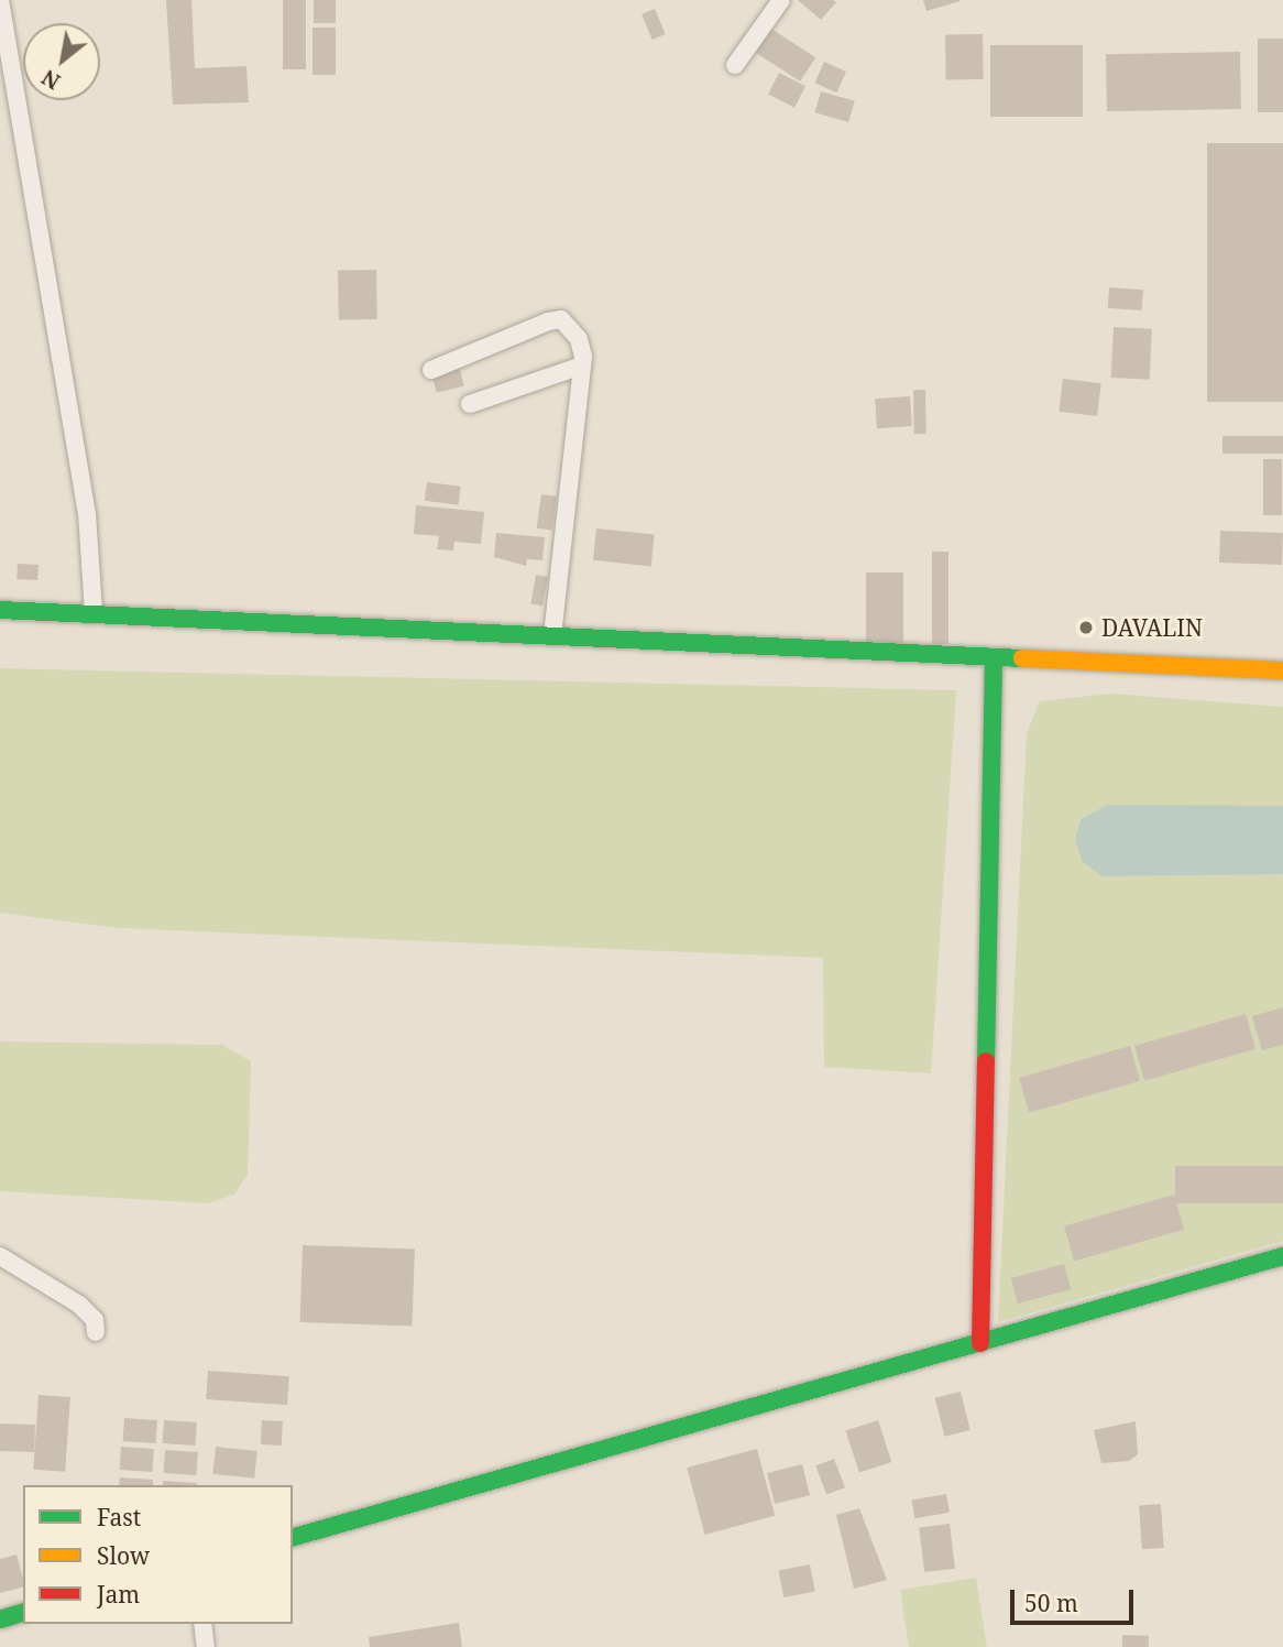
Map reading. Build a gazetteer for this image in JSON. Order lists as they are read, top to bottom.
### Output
{
  "places": ["DAVALIN"],
  "legend": ["Fast", "Slow", "Jam"],
  "scale_bar": "50 m",
  "north": "bottom left"
}
